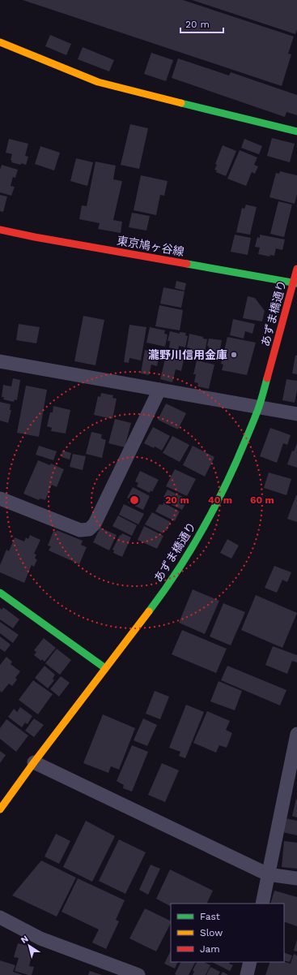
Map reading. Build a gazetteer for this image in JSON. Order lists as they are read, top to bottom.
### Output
{
  "streets": {
    "street": ["東京鳩ヶ谷線", "あずま橋通り"]
  },
  "crossings": [
    ["東京鳩ヶ谷線", "あずま橋通り"]
  ],
  "places": ["瀧野川信用金庫"],
  "legend": ["Fast", "Slow", "Jam"],
  "scale_bar": "20 m",
  "north": "top left",
  "rings": ["20 m", "40 m", "60 m"]
}
